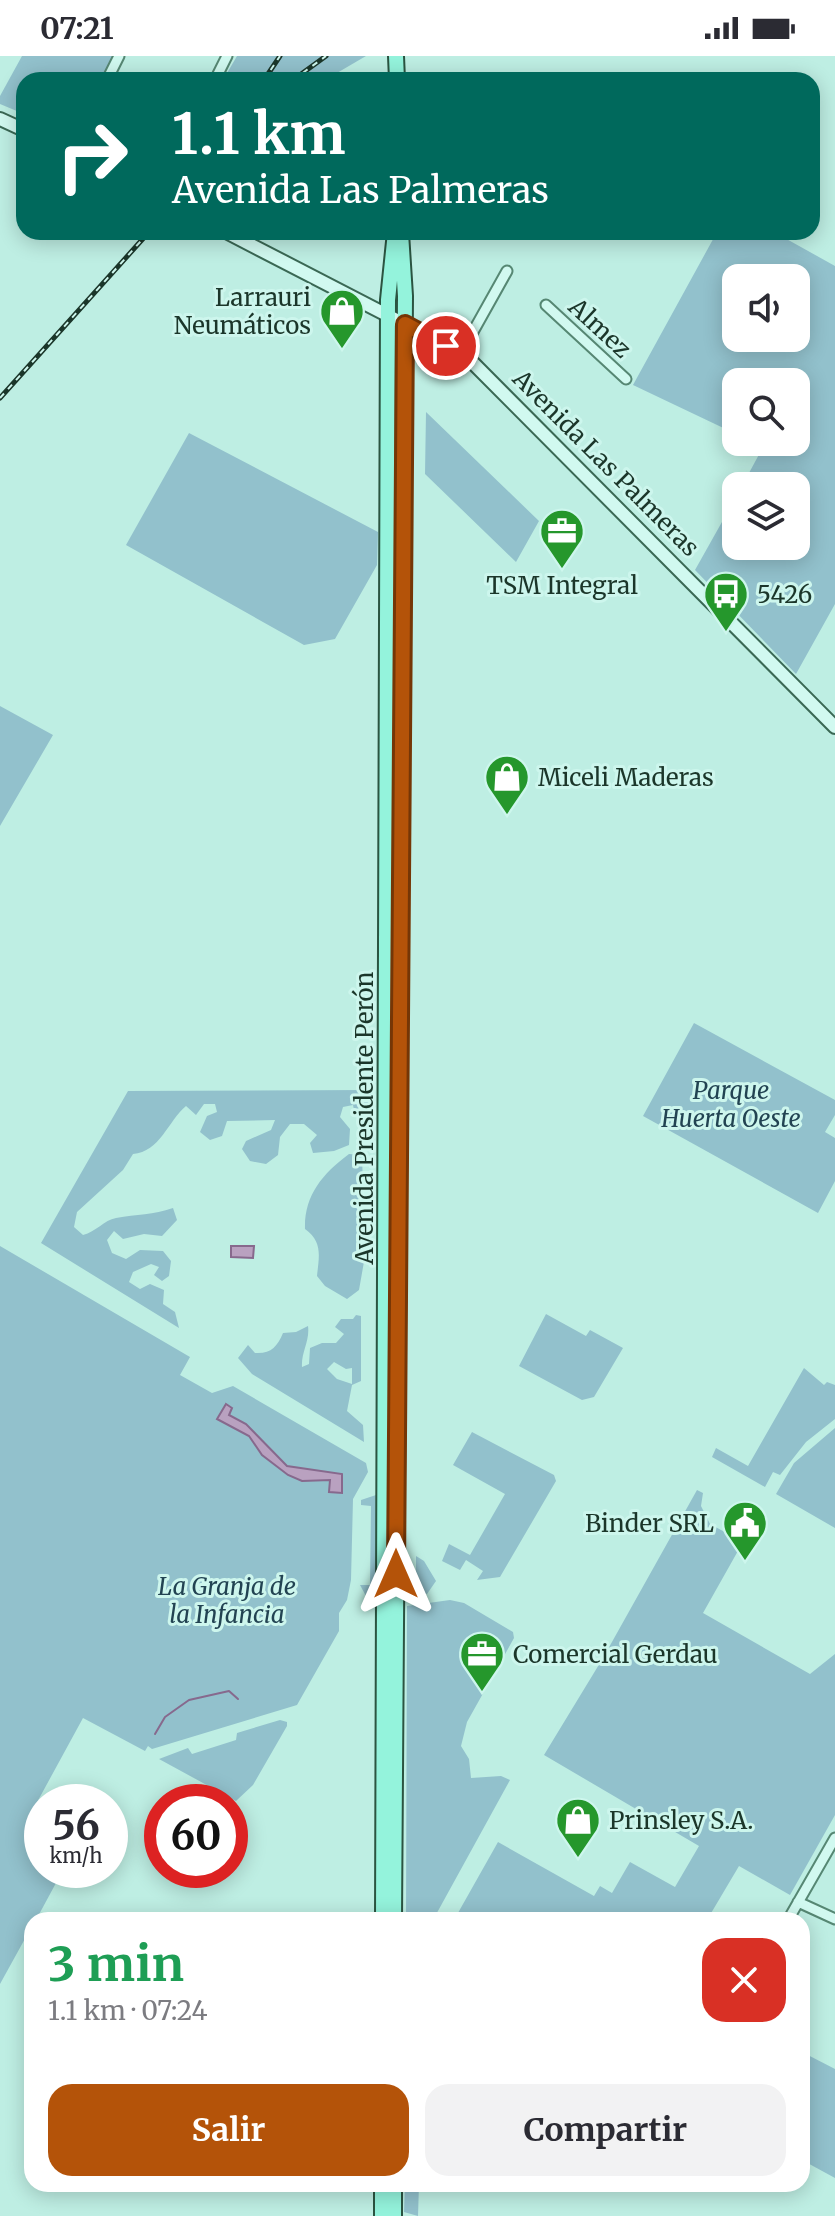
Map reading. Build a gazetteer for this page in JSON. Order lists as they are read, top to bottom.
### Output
{
  "streets": {
    "main road": ["Avenida Las Palmeras", "Avenida Presidente Perón"],
    "street": ["Almez"]
  },
  "crossings": [
    ["Avenida Las Palmeras", "Avenida Presidente Perón"]
  ],
  "parks": ["Parque Huerta Oeste", "La Granja de la Infancia"],
  "places": {
    "shop": ["Larrauri Neumáticos", "Miceli Maderas", "Prinsley S.A."],
    "office": ["TSM Integral", "Comercial Gerdau"],
    "bus stop": ["5426"],
    "public building": ["Binder SRL"]
  },
  "page": {
    "status": "07:21",
    "turn": ["1.1 km", "Avenida Las Palmeras"],
    "speed": "56 km/h",
    "limit": "60",
    "heading": ["3 min", "1.1 km · 07:24"],
    "buttons": ["Salir", "Compartir"]
  }
}
